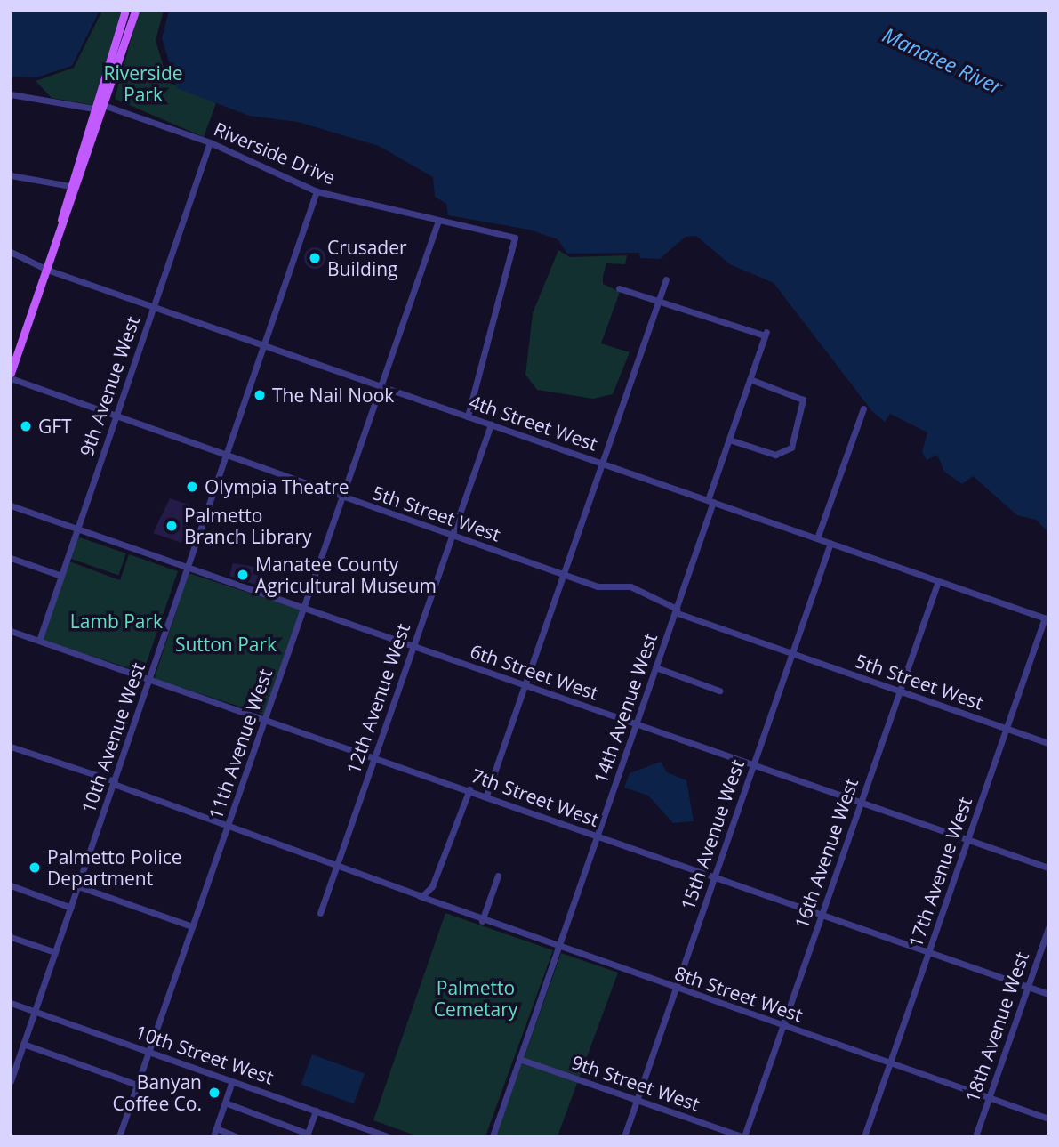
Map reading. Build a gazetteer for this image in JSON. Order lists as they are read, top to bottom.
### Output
{
  "streets": {
    "street": [
      "Riverside Drive",
      "9th Avenue West",
      "4th Street West",
      "5th Street West",
      "6th Street West",
      "12th Avenue West",
      "14th Avenue West",
      "10th Avenue West",
      "11th Avenue West",
      "7th Street West",
      "15th Avenue West",
      "16th Avenue West",
      "17th Avenue West",
      "8th Street West",
      "18th Avenue West",
      "10th Street West",
      "9th Street West"
    ]
  },
  "crossings": [
    ["Riverside Drive", "9th Avenue West"],
    ["Riverside Drive", "4th Street West"],
    ["Riverside Drive", "10th Avenue West"],
    ["Riverside Drive", "11th Avenue West"],
    ["9th Avenue West", "4th Street West"],
    ["9th Avenue West", "5th Street West"],
    ["9th Avenue West", "6th Street West"],
    ["9th Avenue West", "7th Street West"],
    ["4th Street West", "12th Avenue West"],
    ["4th Street West", "14th Avenue West"],
    ["4th Street West", "10th Avenue West"],
    ["4th Street West", "11th Avenue West"],
    ["4th Street West", "15th Avenue West"],
    ["4th Street West", "16th Avenue West"],
    ["4th Street West", "17th Avenue West"],
    ["5th Street West", "12th Avenue West"],
    ["5th Street West", "14th Avenue West"],
    ["5th Street West", "10th Avenue West"],
    ["5th Street West", "11th Avenue West"],
    ["5th Street West", "15th Avenue West"],
    ["5th Street West", "16th Avenue West"],
    ["5th Street West", "17th Avenue West"],
    ["6th Street West", "12th Avenue West"],
    ["6th Street West", "14th Avenue West"],
    ["6th Street West", "10th Avenue West"],
    ["6th Street West", "11th Avenue West"],
    ["6th Street West", "15th Avenue West"],
    ["6th Street West", "16th Avenue West"],
    ["6th Street West", "17th Avenue West"],
    ["12th Avenue West", "7th Street West"],
    ["12th Avenue West", "8th Street West"],
    ["14th Avenue West", "7th Street West"],
    ["14th Avenue West", "8th Street West"],
    ["14th Avenue West", "9th Street West"],
    ["10th Avenue West", "7th Street West"],
    ["10th Avenue West", "8th Street West"],
    ["10th Avenue West", "10th Street West"],
    ["11th Avenue West", "7th Street West"],
    ["11th Avenue West", "8th Street West"],
    ["11th Avenue West", "10th Street West"],
    ["7th Street West", "15th Avenue West"],
    ["7th Street West", "16th Avenue West"],
    ["7th Street West", "17th Avenue West"],
    ["7th Street West", "18th Avenue West"],
    ["15th Avenue West", "8th Street West"],
    ["15th Avenue West", "9th Street West"],
    ["16th Avenue West", "8th Street West"],
    ["16th Avenue West", "9th Street West"],
    ["17th Avenue West", "8th Street West"],
    ["8th Street West", "18th Avenue West"]
  ],
  "water": ["Manatee River"],
  "parks": [
    "Riverside Park",
    "Lamb Park",
    "Sutton Park",
    "Palmetto Cemetary"
  ],
  "places": [
    "Crusader Building",
    "The Nail Nook",
    "GFT",
    "Olympia Theatre",
    "Palmetto Branch Library",
    "Manatee County Agricultural Museum",
    "Palmetto Police Department",
    "Banyan Coffee Co."
  ]
}
